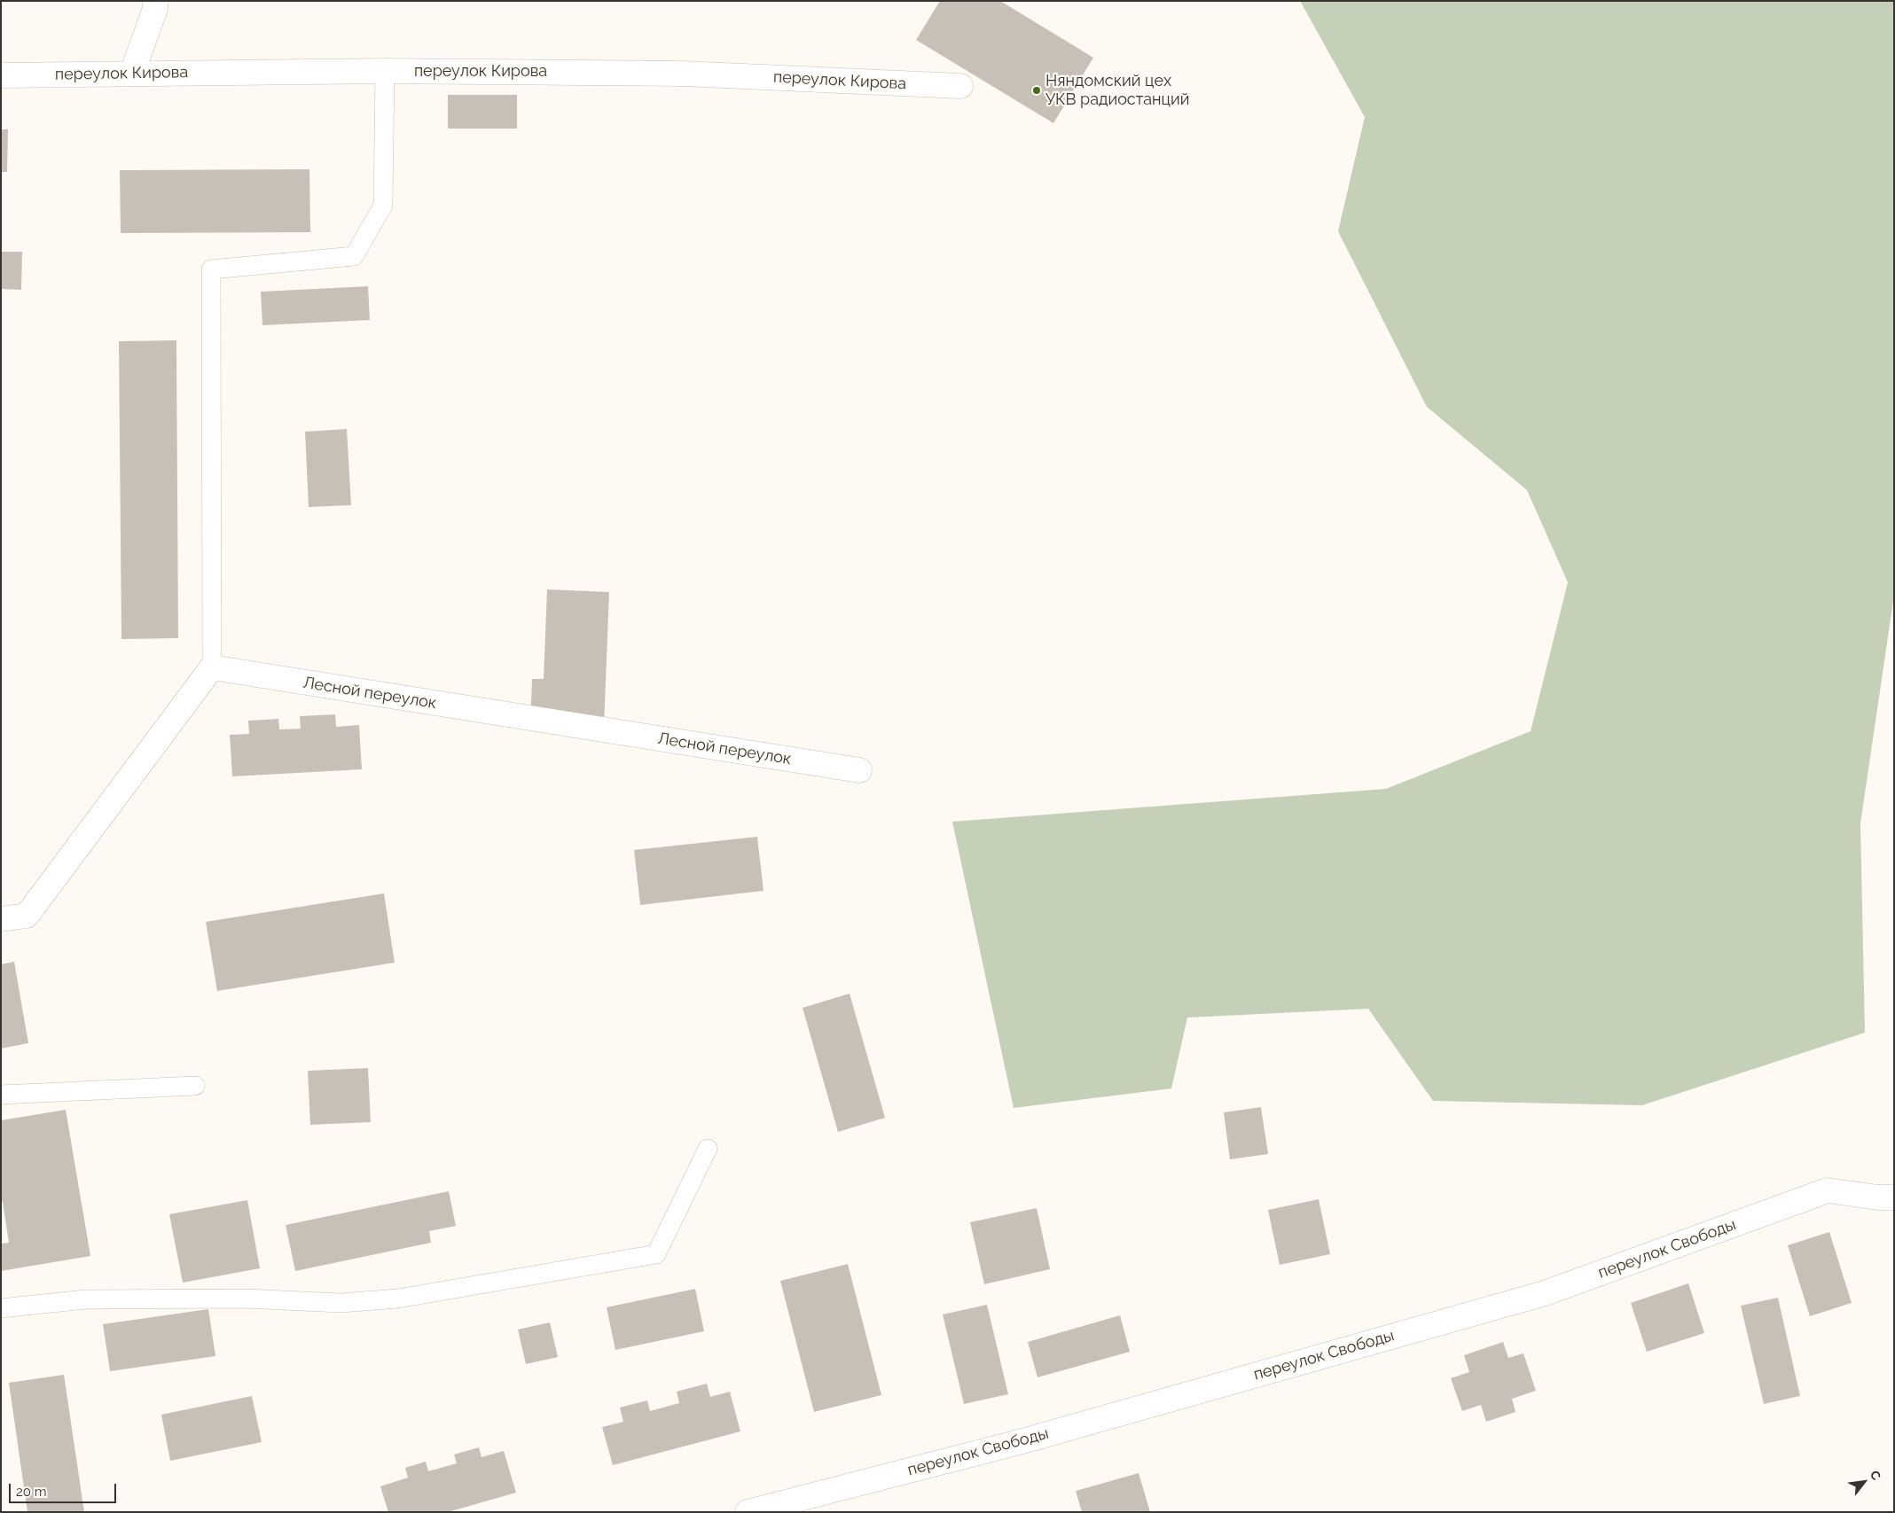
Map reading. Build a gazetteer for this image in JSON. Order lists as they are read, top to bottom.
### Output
{
  "streets": {
    "street": ["переулок Кирова", "Лесной переулок", "переулок Свободы"]
  },
  "places": ["Няндомский цех УКВ радиостанций"],
  "scale_bar": "20 m",
  "north": "top right"
}
